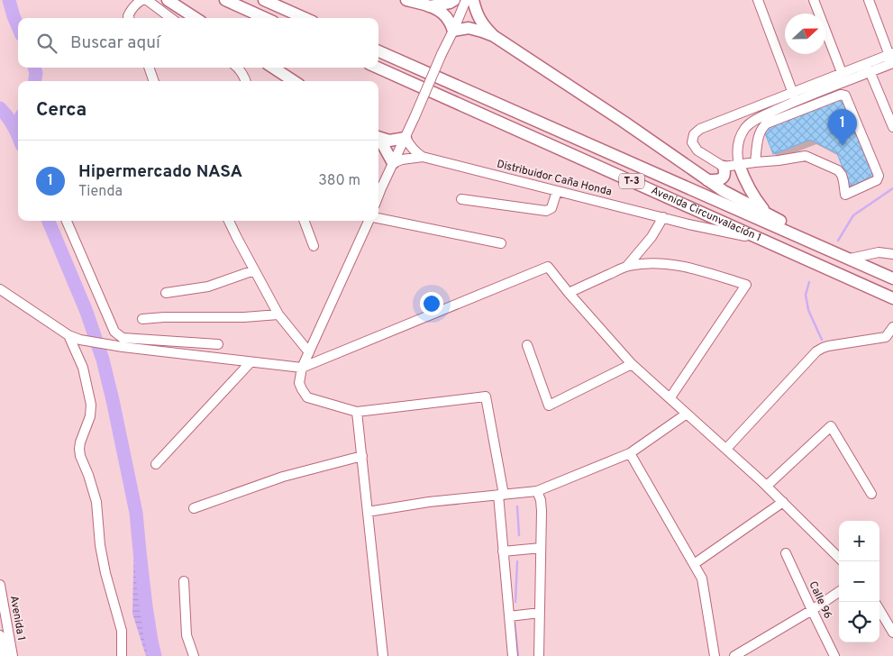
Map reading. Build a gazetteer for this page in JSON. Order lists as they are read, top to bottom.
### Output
{
  "streets": {
    "main road": ["T-3", "Avenida Circunvalación 1"],
    "street": ["Distribuidor Caña Honda", "Calle 96", "Avenida 1"]
  },
  "crossings": [
    ["Distribuidor Caña Honda", "Avenida Circunvalación 1"]
  ],
  "north": "right",
  "page": {
    "search": "Buscar aquí",
    "heading": "Cerca",
    "pins": "1",
    "list": [
      {
        "mark": "1",
        "name": "Hipermercado NASA",
        "note": "Tienda",
        "value": "380 m"
      }
    ],
    "map_buttons": ["+", "−"]
  }
}
